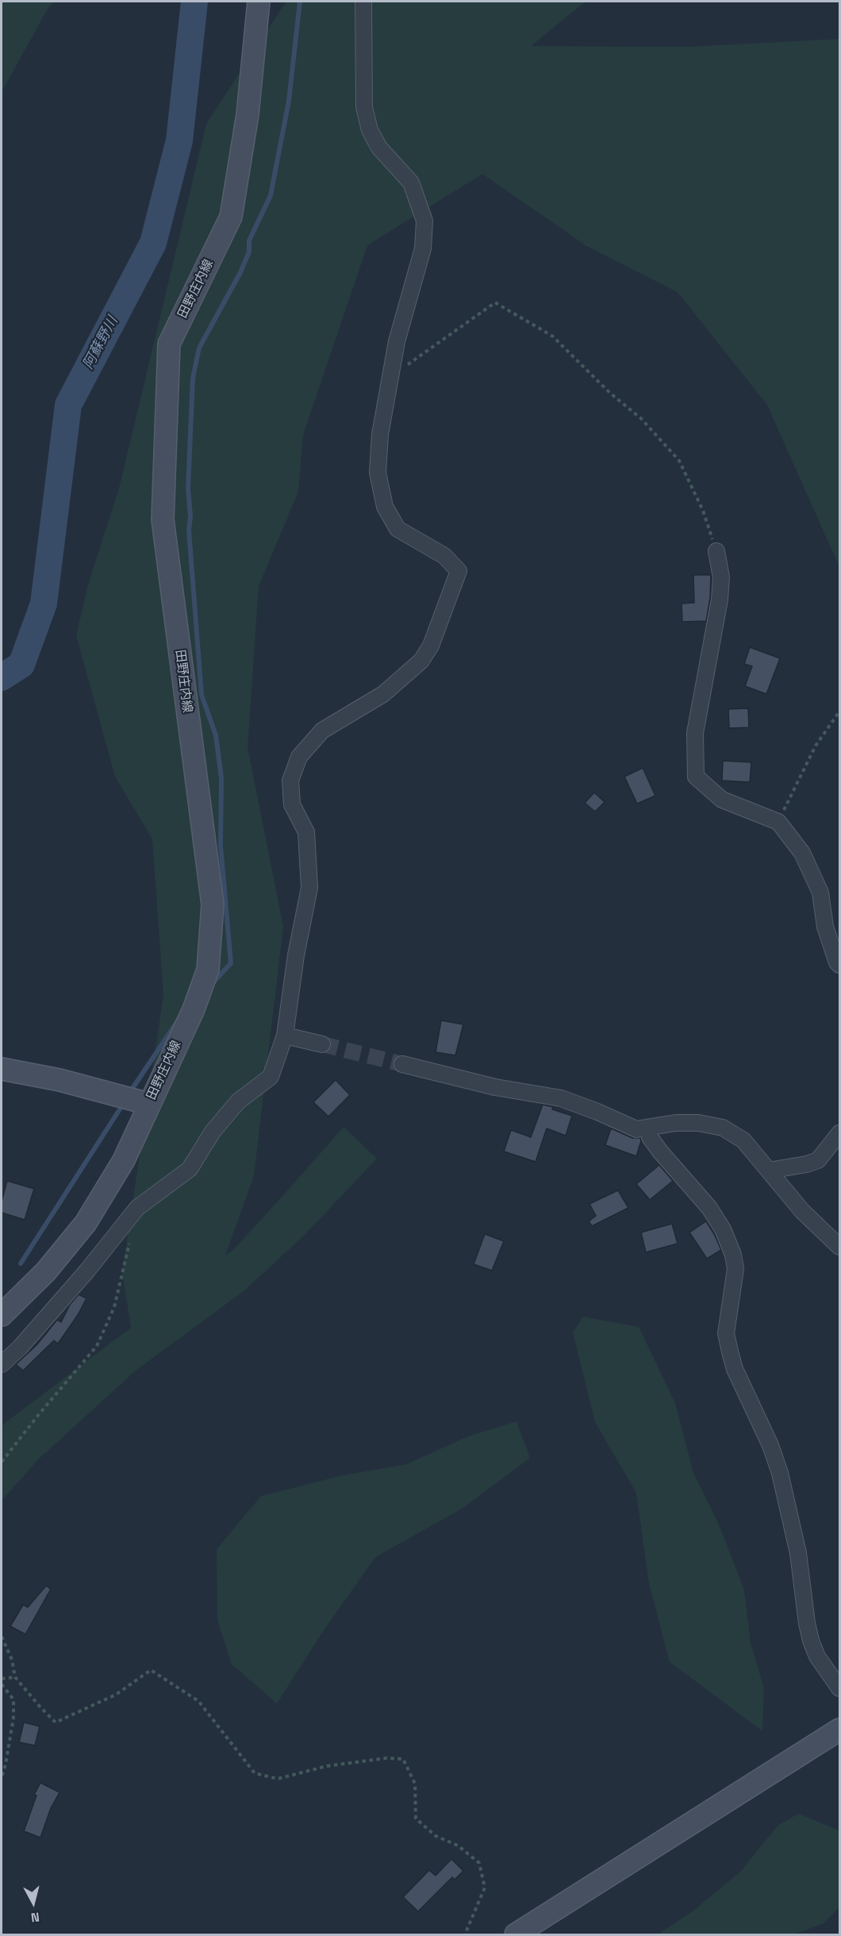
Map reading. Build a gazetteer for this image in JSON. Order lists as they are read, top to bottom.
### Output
{
  "streets": {
    "main road": ["田野庄内線"]
  },
  "water": ["阿蘇野川"],
  "north": "bottom"
}
